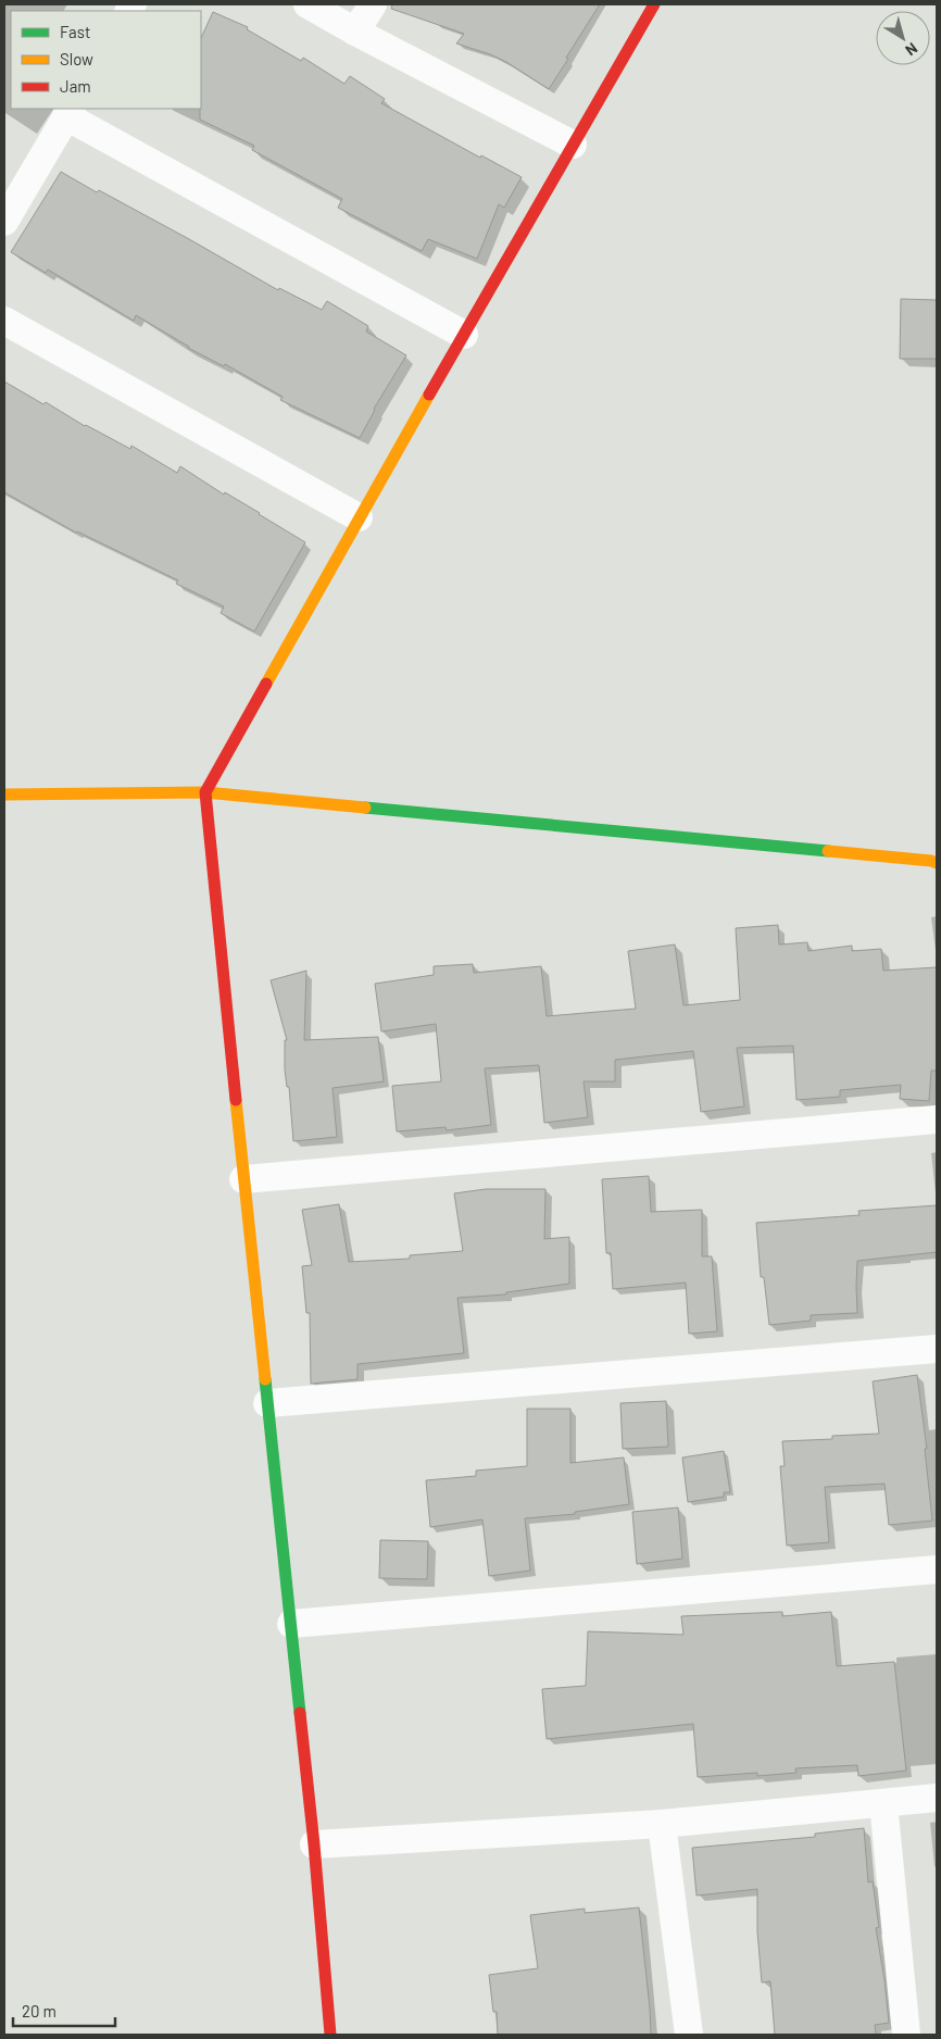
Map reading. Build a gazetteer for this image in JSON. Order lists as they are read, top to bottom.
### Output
{
  "legend": ["Fast", "Slow", "Jam"],
  "scale_bar": "20 m",
  "north": "bottom right"
}
